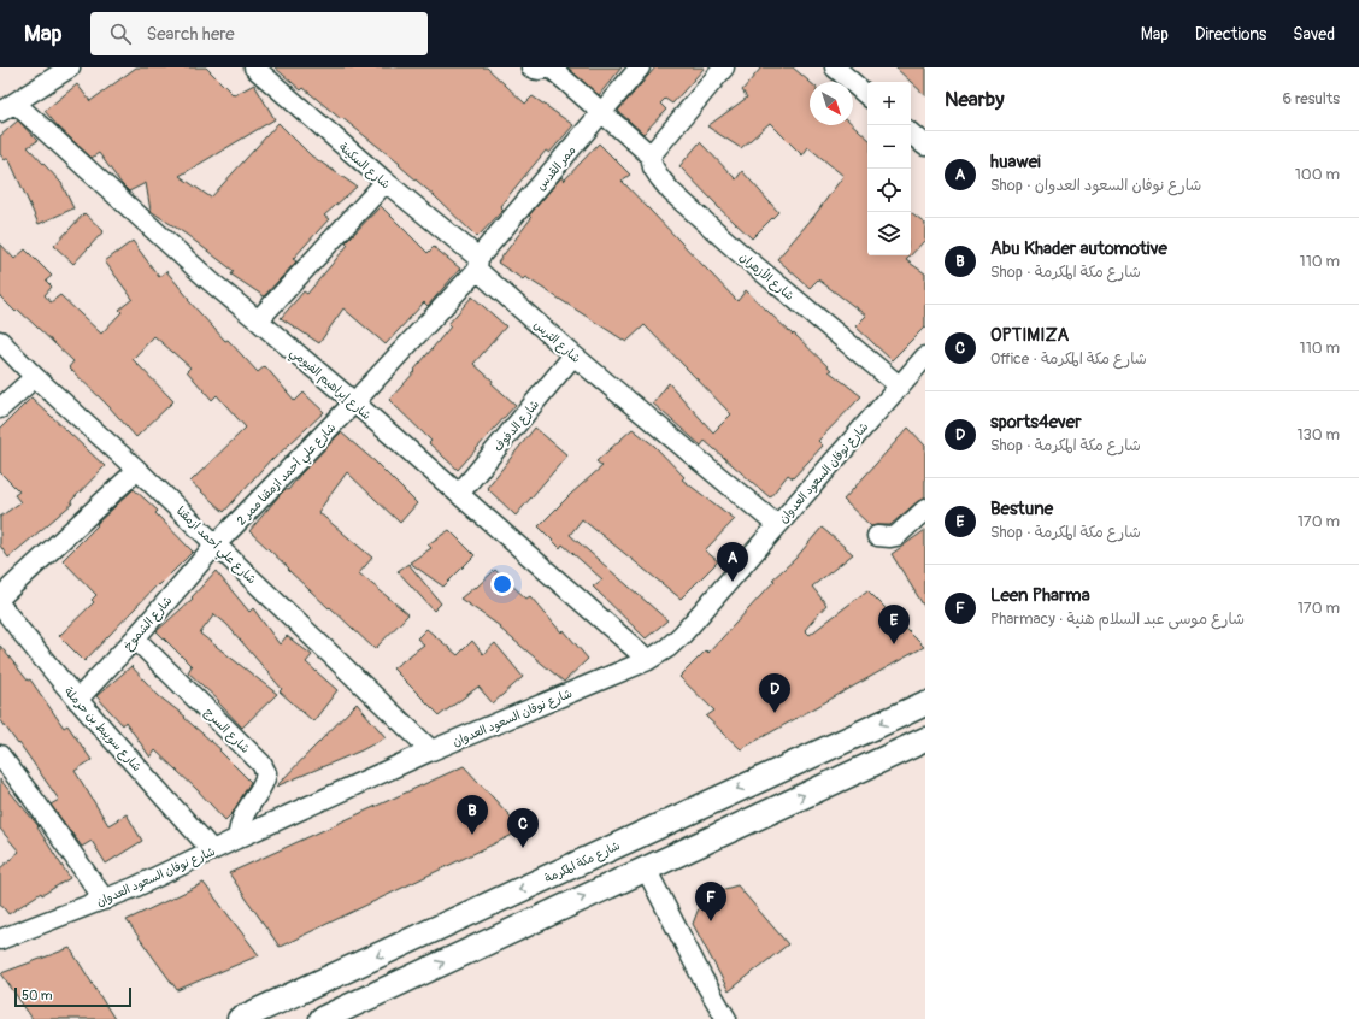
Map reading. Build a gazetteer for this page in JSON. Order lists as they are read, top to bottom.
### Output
{
  "streets": {
    "main road": ["شارع مكة المكرمة"],
    "street": [
      "شارع السكينة",
      "ممر القدس",
      "شارع الأزهران",
      "شارع الترس",
      "شارع إبراهيم الفيومي",
      "شارع الدفوف",
      "شارع نوفان السعود العدوان",
      "شارع علي أحمد ازمقنا ممر 2",
      "شارع علي أحمد ازمقنا",
      "شارع الشموخ",
      "شارع سويبط بن حرملة",
      "شارع السرج"
    ]
  },
  "crossings": [
    ["شارع السكينة", "ممر القدس"],
    ["شارع السكينة", "شارع الترس"],
    ["ممر القدس", "شارع الأزهران"],
    ["ممر القدس", "شارع الترس"],
    ["شارع الأزهران", "شارع نوفان السعود العدوان"],
    ["شارع الترس", "شارع الدفوف"],
    ["شارع الترس", "شارع نوفان السعود العدوان"],
    ["شارع إبراهيم الفيومي", "شارع الدفوف"],
    ["شارع إبراهيم الفيومي", "شارع نوفان السعود العدوان"],
    ["شارع إبراهيم الفيومي", "شارع علي أحمد ازمقنا ممر 2"],
    ["شارع نوفان السعود العدوان", "شارع علي أحمد ازمقنا"],
    ["شارع نوفان السعود العدوان", "شارع سويبط بن حرملة"],
    ["شارع نوفان السعود العدوان", "شارع السرج"],
    ["شارع علي أحمد ازمقنا ممر 2", "شارع علي أحمد ازمقنا"],
    ["شارع علي أحمد ازمقنا ممر 2", "شارع الشموخ"],
    ["شارع علي أحمد ازمقنا", "شارع الشموخ"],
    ["شارع الشموخ", "شارع سويبط بن حرملة"],
    ["شارع الشموخ", "شارع السرج"]
  ],
  "scale_bar": "50 m",
  "north": "bottom right",
  "page": {
    "header": "Map",
    "search": "Search here",
    "nav": ["Map", "Directions", "Saved"],
    "heading": ["Nearby", "6 results"],
    "map_buttons": ["+", "−"],
    "list": [
      {
        "mark": "A",
        "name": "huawei",
        "note": "Shop · شارع نوفان السعود العدوان",
        "value": "100 m"
      },
      {
        "mark": "B",
        "name": "Abu Khader automotive",
        "note": "Shop · شارع مكة المكرمة",
        "value": "110 m"
      },
      {
        "mark": "C",
        "name": "OPTIMIZA",
        "note": "Office · شارع مكة المكرمة",
        "value": "110 m"
      },
      {
        "mark": "D",
        "name": "sports4ever",
        "note": "Shop · شارع مكة المكرمة",
        "value": "130 m"
      },
      {
        "mark": "E",
        "name": "Bestune",
        "note": "Shop · شارع مكة المكرمة",
        "value": "170 m"
      },
      {
        "mark": "F",
        "name": "Leen Pharma",
        "note": "Pharmacy · شارع موسى عبد السلام هنية",
        "value": "170 m"
      }
    ],
    "pins": [
      "A",
      "E",
      "D",
      "B",
      "C",
      "F"
    ],
    "scale": "50 m"
  }
}
